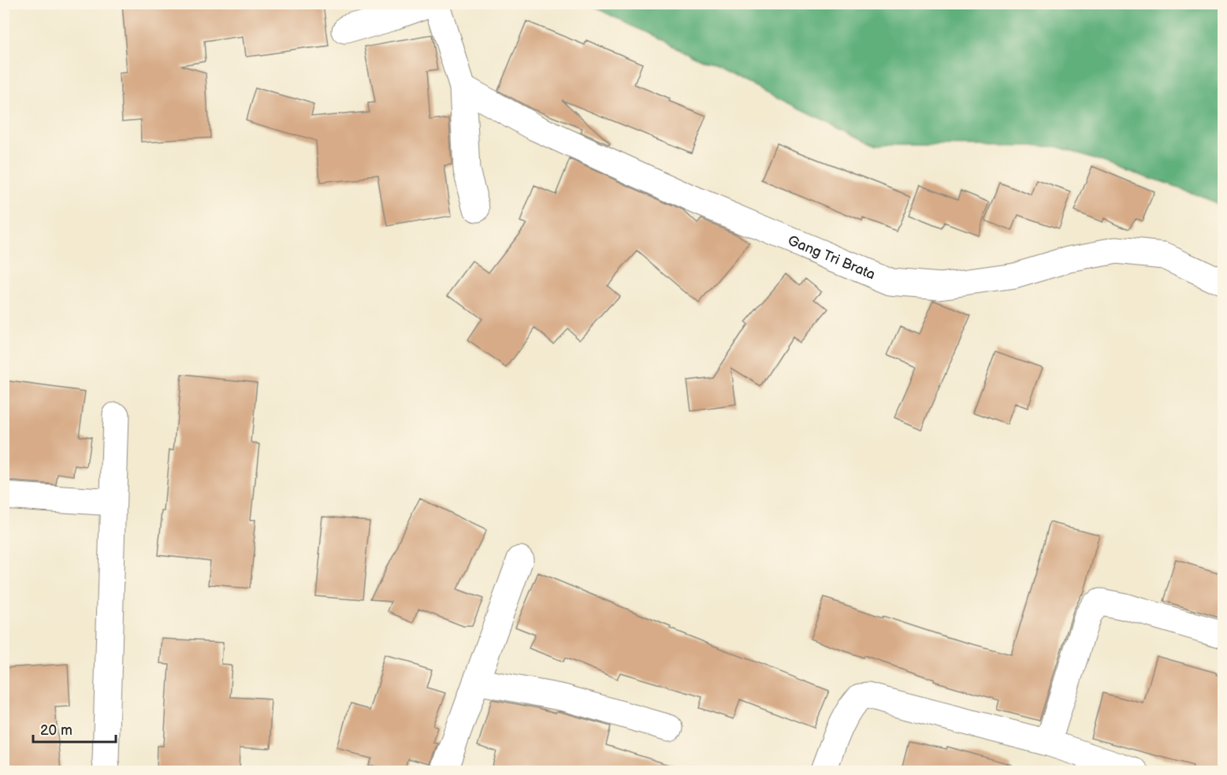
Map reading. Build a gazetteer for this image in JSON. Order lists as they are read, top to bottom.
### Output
{
  "streets": {
    "street": ["Gang Tri Brata"]
  },
  "scale_bar": "20 m"
}
